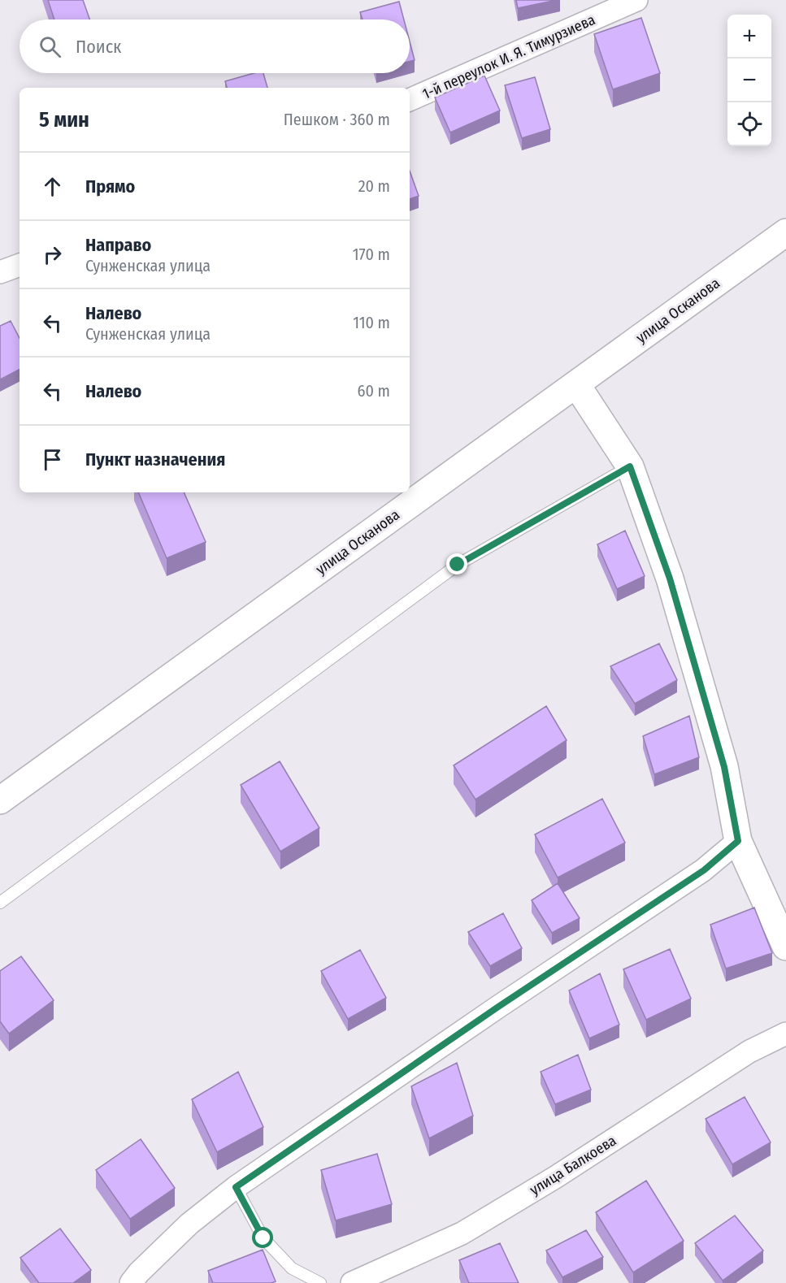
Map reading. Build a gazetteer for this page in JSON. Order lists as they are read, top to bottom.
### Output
{
  "streets": {
    "main road": ["улица Осканова"],
    "street": ["1-й переулок И. Я. Тимурзиева", "улица Балкоева"]
  },
  "page": {
    "map_buttons": ["+", "−"],
    "search": "Поиск",
    "heading": ["5 мин", "Пешком · 360 m"],
    "list": [
      ["Прямо", "20 m"],
      ["Направо", "Сунженская улица", "170 m"],
      ["Налево", "Сунженская улица", "110 m"],
      ["Налево", "60 m"],
      "Пункт назначения"
    ]
  }
}
